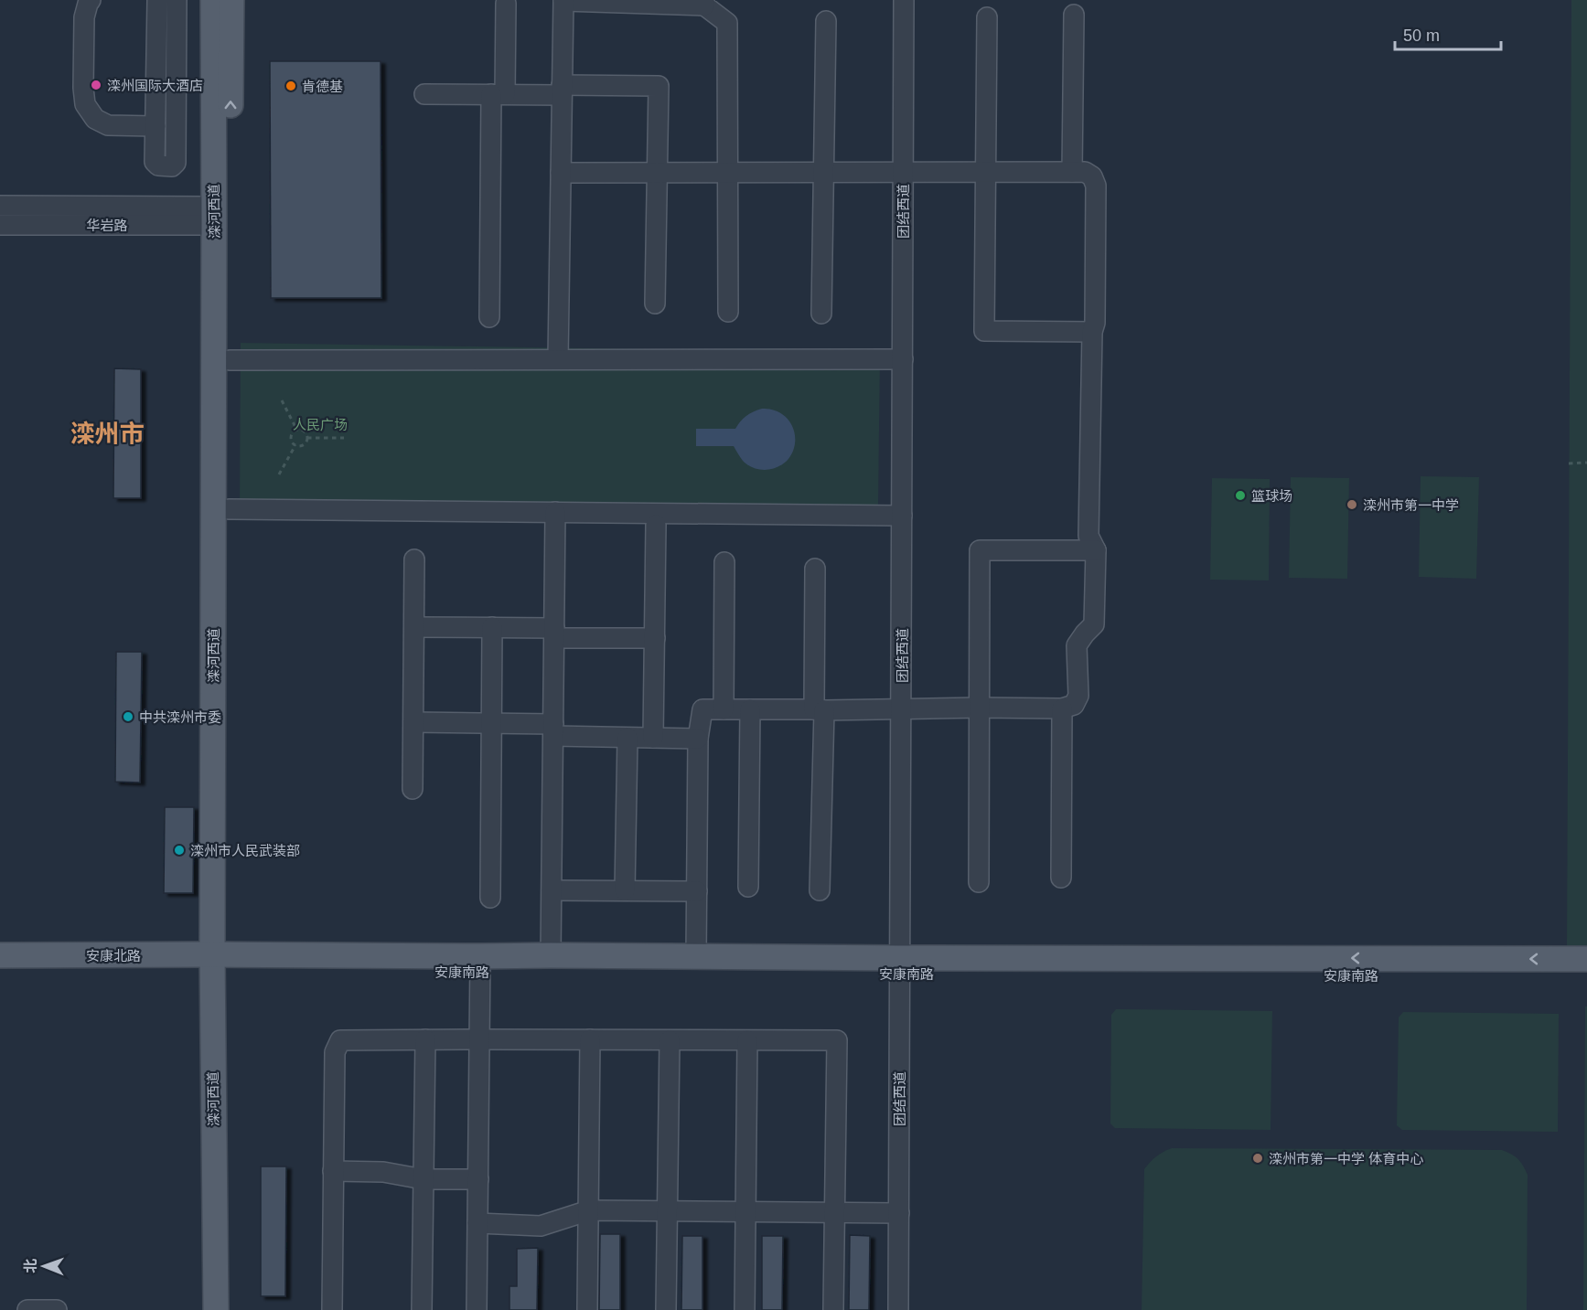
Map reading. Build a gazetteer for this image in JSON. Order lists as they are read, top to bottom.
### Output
{
  "streets": {
    "main road": ["滦河西道", "安康北路", "安康南路"],
    "street": ["团结西道", "华岩路"]
  },
  "crossings": [
    ["滦河西道", "华岩路"],
    ["滦河西道", "安康北路"],
    ["滦河西道", "安康南路"],
    ["团结西道", "安康南路"],
    ["安康北路", "安康南路"]
  ],
  "districts": ["滦州市"],
  "parks": ["人民广场"],
  "places": [
    "滦州国际大酒店",
    "肯德基",
    "篮球场",
    "滦州市第一中学",
    "中共滦州市委",
    "滦州市人民武装部",
    "滦州市第一中学 体育中心"
  ],
  "scale_bar": "50 m",
  "north": "left"
}
